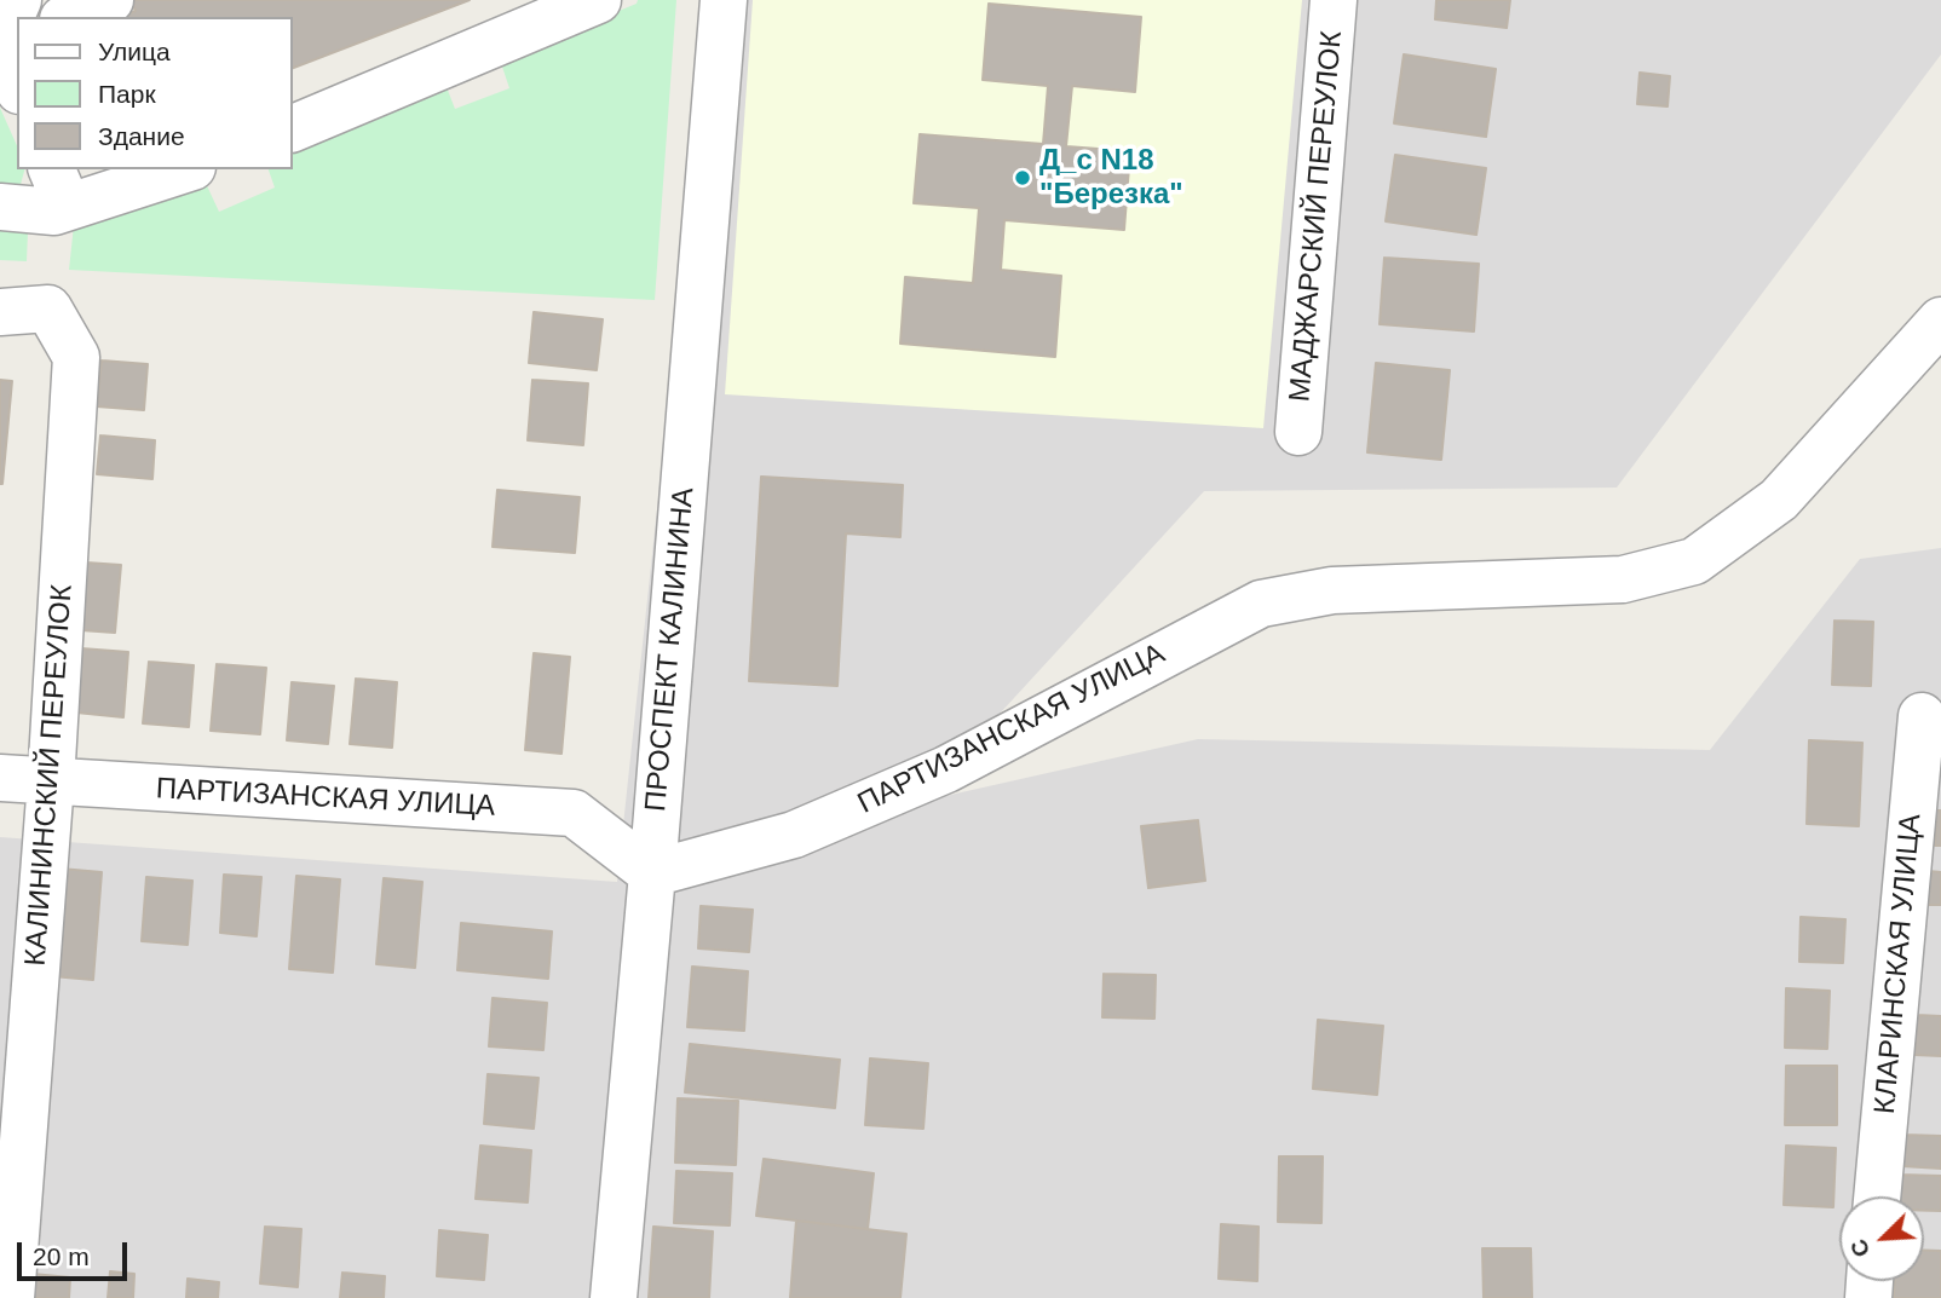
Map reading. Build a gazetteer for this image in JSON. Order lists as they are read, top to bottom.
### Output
{
  "streets": {
    "street": [
      "МАДЖАРСКИЙ ПЕРЕУЛОК",
      "ПРОСПЕКТ КАЛИНИНА",
      "ПАРТИЗАНСКАЯ УЛИЦА",
      "КАЛИНИНСКИЙ ПЕРЕУЛОК",
      "КЛАРИНСКАЯ УЛИЦА"
    ]
  },
  "crossings": [
    ["ПРОСПЕКТ КАЛИНИНА", "ПАРТИЗАНСКАЯ УЛИЦА"],
    ["ПАРТИЗАНСКАЯ УЛИЦА", "КАЛИНИНСКИЙ ПЕРЕУЛОК"]
  ],
  "places": ["Д_с N18 \"Березка\""],
  "legend": ["Улица", "Парк", "Здание"],
  "scale_bar": "20 m",
  "north": "bottom left"
}
